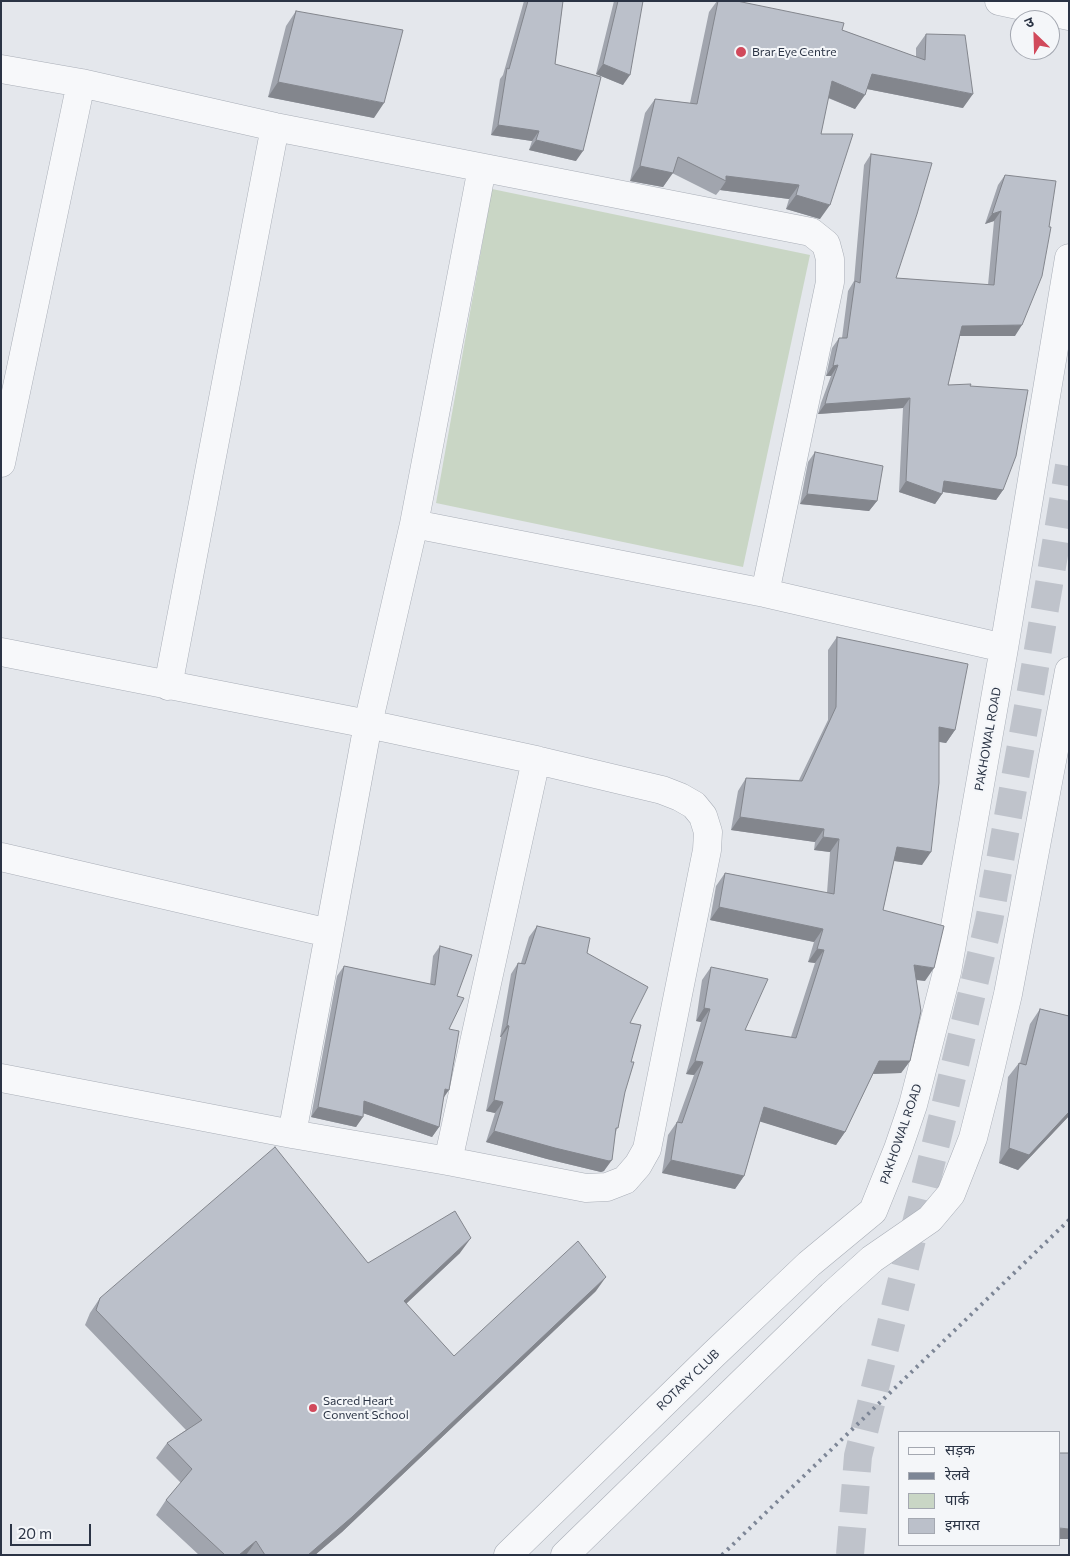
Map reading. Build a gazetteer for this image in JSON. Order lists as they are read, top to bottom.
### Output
{
  "streets": {
    "street": ["PAKHOWAL ROAD", "ROTARY CLUB"]
  },
  "crossings": [
    ["PAKHOWAL ROAD", "ROTARY CLUB"]
  ],
  "places": ["Brar Eye Centre", "Sacred Heart Convent School"],
  "legend": [
    "सड़क",
    "रेलवे",
    "पार्क",
    "इमारत"
  ],
  "scale_bar": "20 m",
  "north": "top left"
}
